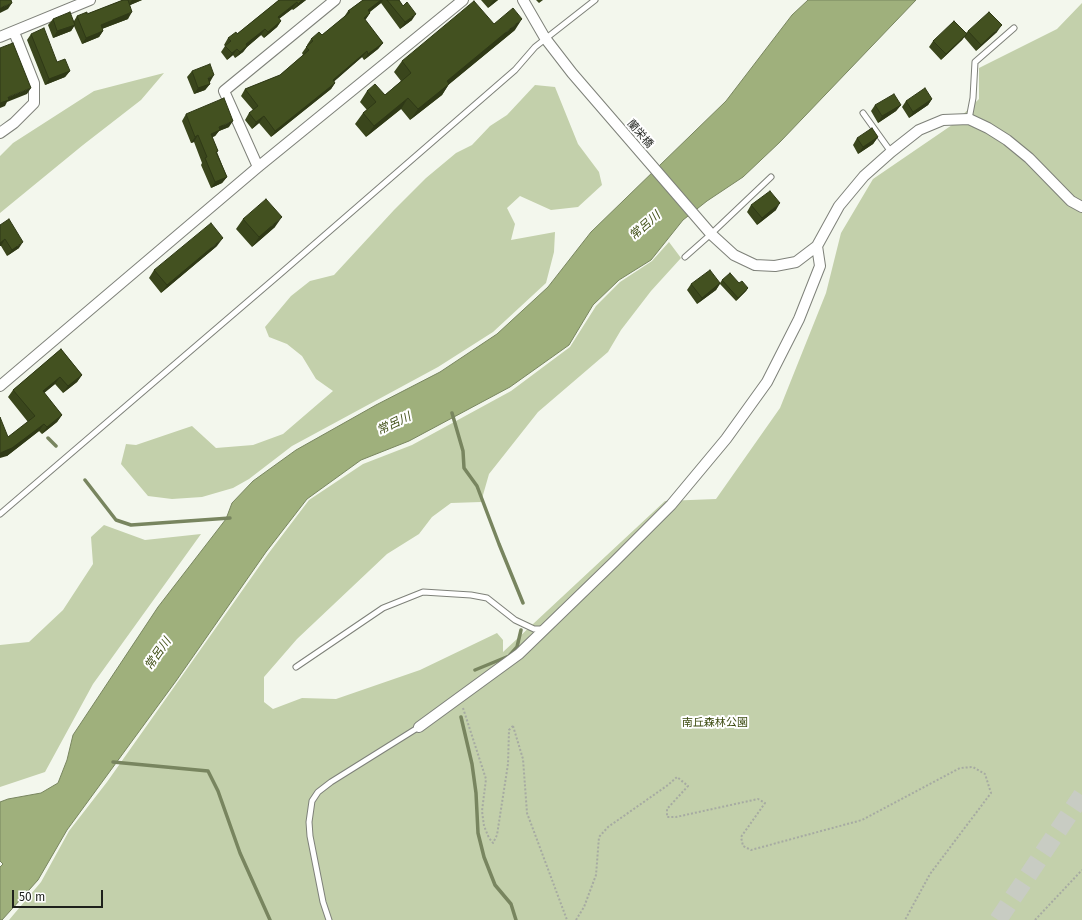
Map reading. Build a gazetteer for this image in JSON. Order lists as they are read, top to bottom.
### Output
{
  "streets": {
    "street": ["蘭栄橋"]
  },
  "water": ["常呂川"],
  "parks": ["南丘森林公園"],
  "scale_bar": "50 m"
}
